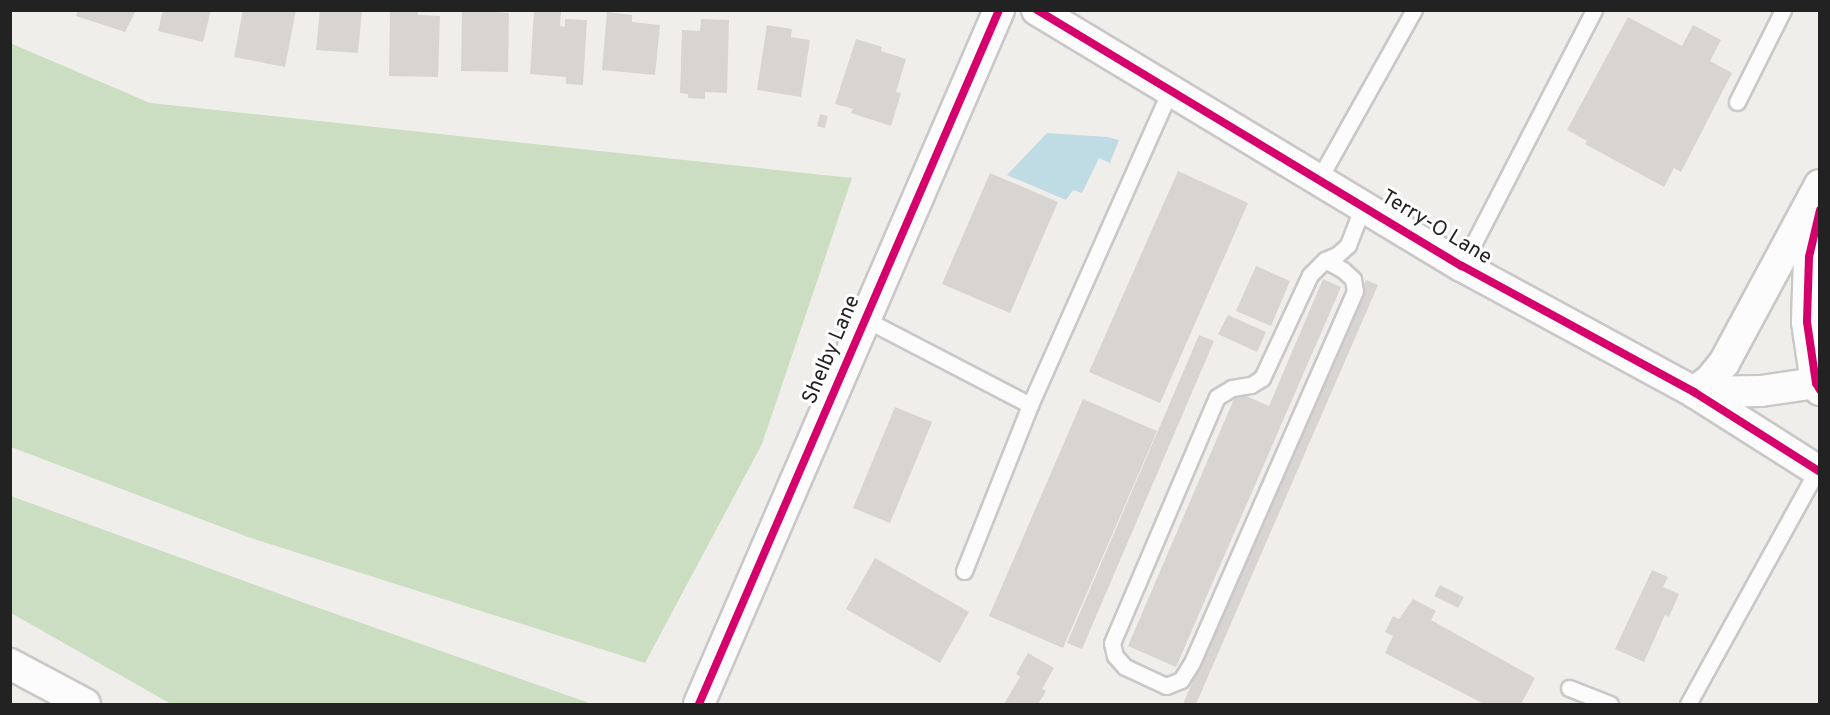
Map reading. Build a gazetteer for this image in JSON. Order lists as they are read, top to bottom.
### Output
{
  "streets": {
    "street": ["Terry-O Lane", "Shelby Lane"]
  }
}
